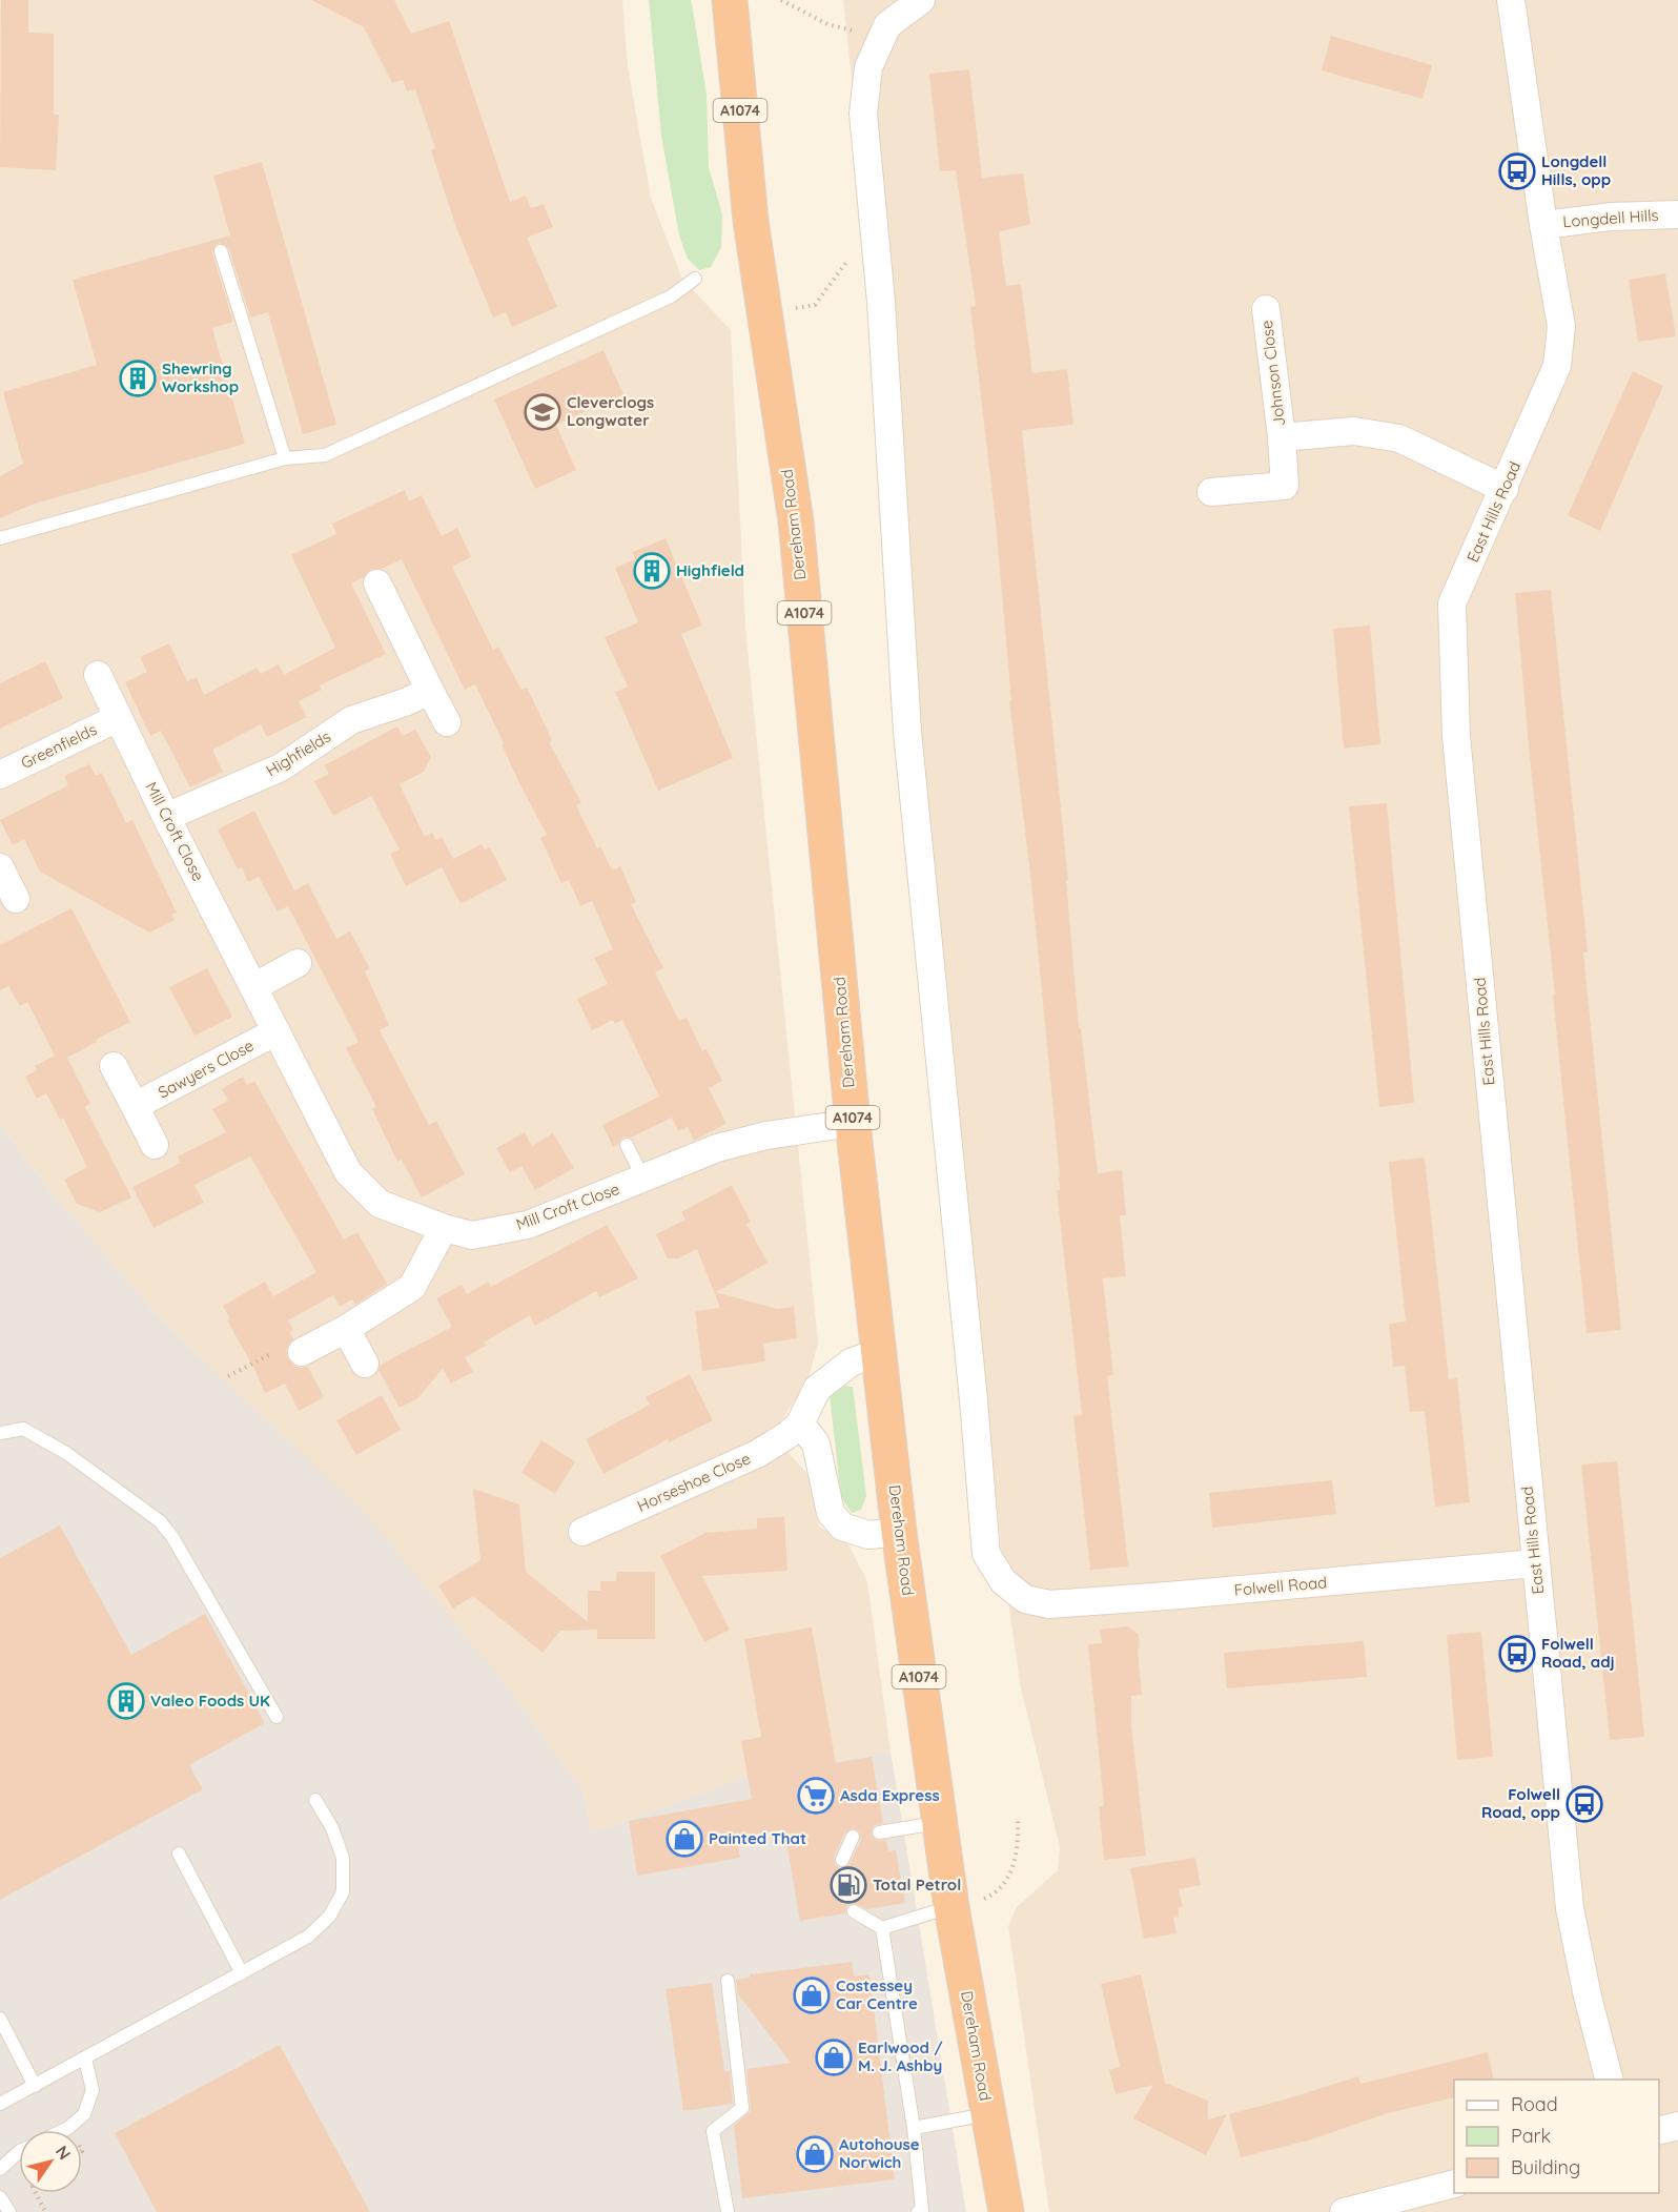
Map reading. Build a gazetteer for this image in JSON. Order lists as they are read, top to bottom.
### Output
{
  "streets": {
    "highway": ["A1074", "Dereham Road"],
    "street": [
      "Longdell Hills",
      "Johnson Close",
      "East Hills Road",
      "Greenfields",
      "Highfields",
      "Mill Croft Close",
      "Sawyers Close",
      "Horseshoe Close",
      "Folwell Road"
    ]
  },
  "crossings": [
    ["Longdell Hills", "East Hills Road"],
    ["Johnson Close", "East Hills Road"],
    ["East Hills Road", "Folwell Road"],
    ["Dereham Road", "Mill Croft Close"],
    ["Dereham Road", "Horseshoe Close"],
    ["Greenfields", "Mill Croft Close"],
    ["Highfields", "Mill Croft Close"],
    ["Mill Croft Close", "Sawyers Close"]
  ],
  "places": {
    "bus stop": ["Longdell Hills, opp", "Folwell Road, adj", "Folwell Road, opp"],
    "building": ["Shewring Workshop", "Highfield", "Valeo Foods UK"],
    "school or university": ["Cleverclogs Longwater"],
    "supermarket": ["Asda Express"],
    "shop": [
      "Painted That",
      "Costessey Car Centre",
      "Earlwood / M. J. Ashby",
      "Autohouse Norwich"
    ],
    "fuel station": ["Total Petrol"]
  },
  "legend": ["Road", "Park", "Building"],
  "north": "top right"
}
